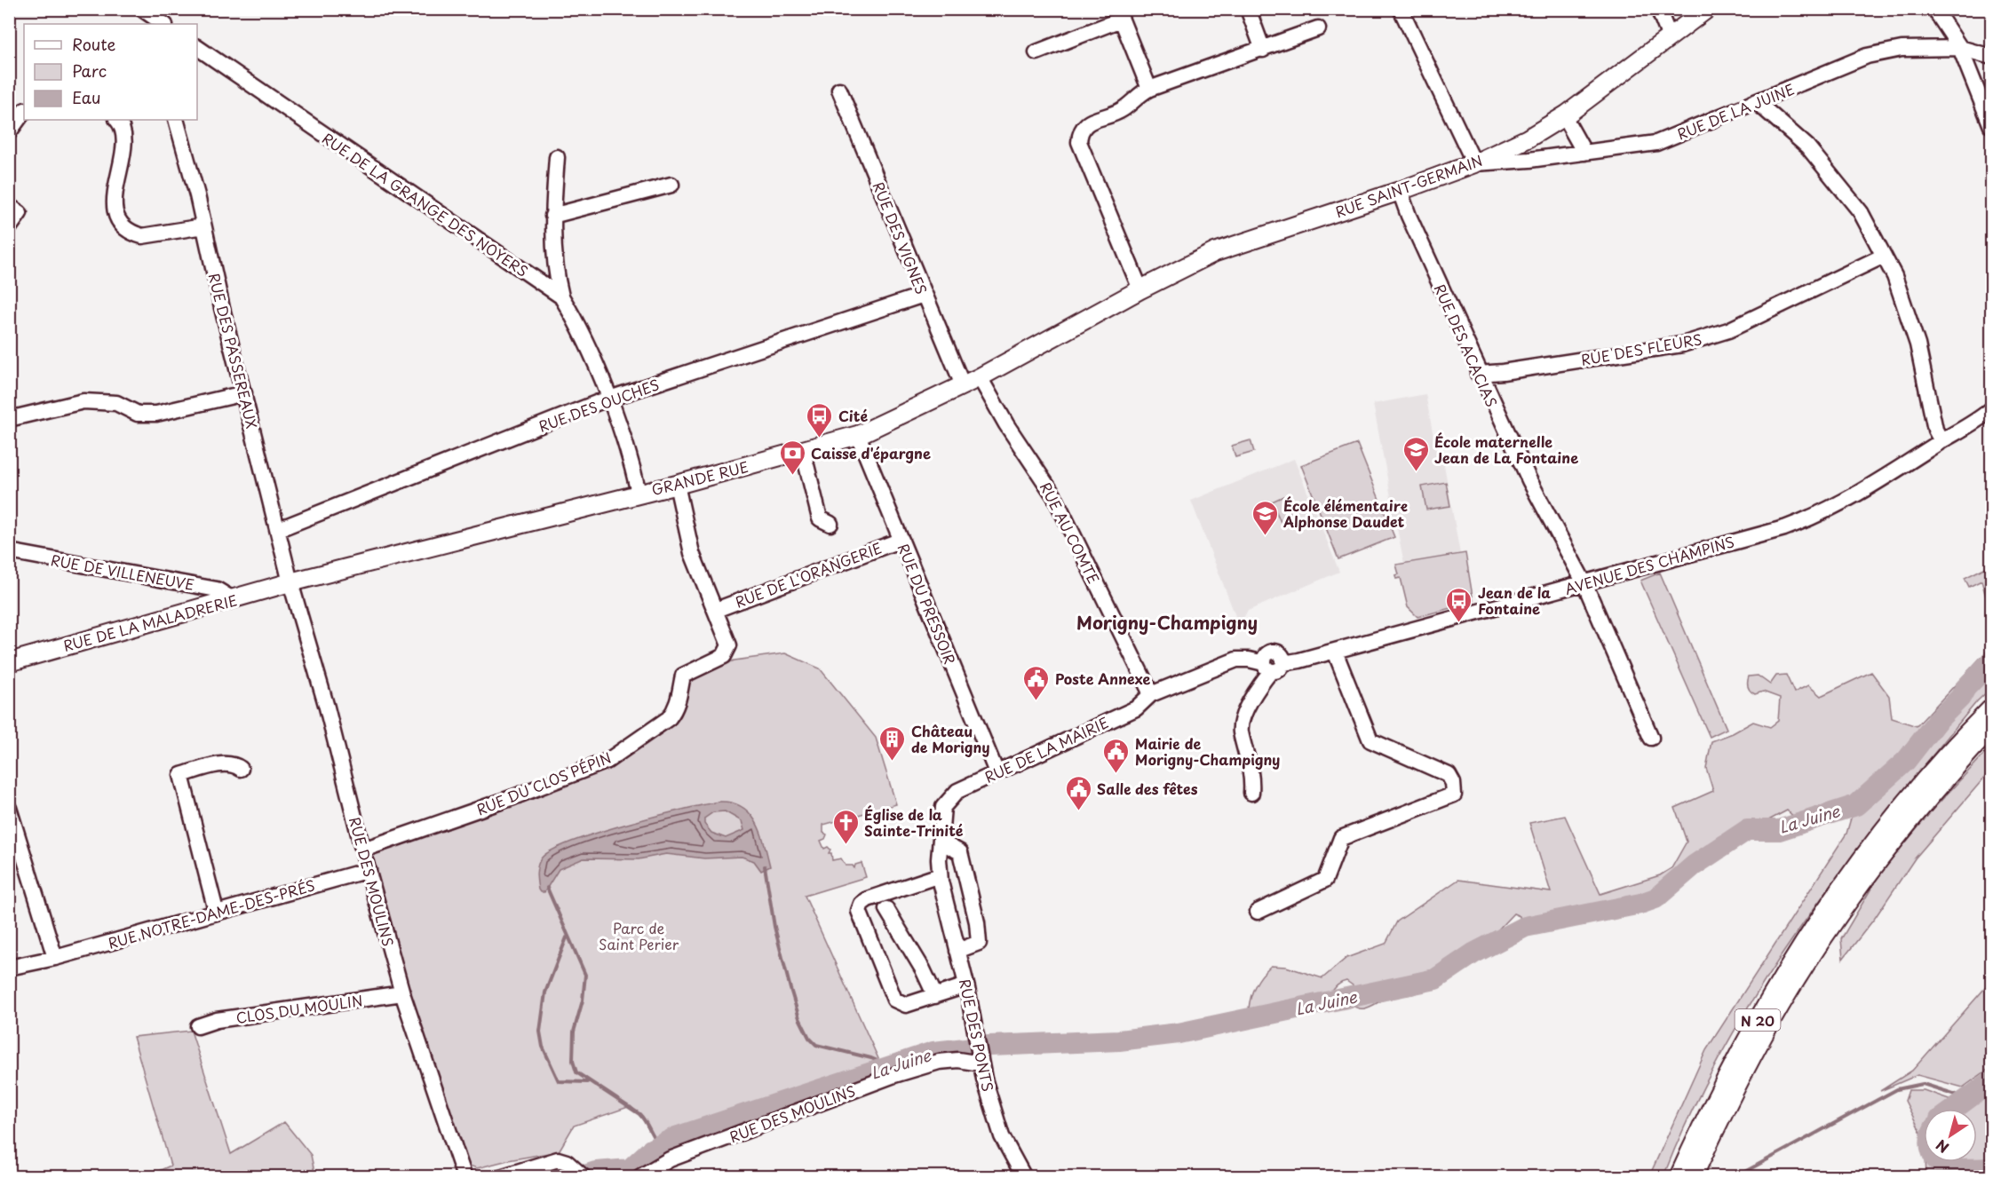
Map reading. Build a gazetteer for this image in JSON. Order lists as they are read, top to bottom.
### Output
{
  "streets": {
    "main road": [
      "RUE SAINT-GERMAIN",
      "GRANDE RUE",
      "RUE DE LA MALADRERIE",
      "N 20"
    ],
    "street": [
      "RUE DE LA JUINE",
      "RUE DE LA GRANGE DES NOYERS",
      "RUE DES VIGNES",
      "RUE DES ACACIAS",
      "RUE DES FLEURS",
      "RUE DES PASSEREAUX",
      "RUE DES OUCHES",
      "RUE AU COMTE",
      "AVENUE DES CHAMPINS",
      "RUE DE VILLENEUVE",
      "RUE DE L'ORANGERIE",
      "RUE DU PRESSOIR",
      "RUE DE LA MAIRIE",
      "RUE DU CLOS PÉPIN",
      "RUE DES MOULINS",
      "RUE NOTRE-DAME-DES-PRÉS",
      "CLOS DU MOULIN",
      "RUE DES PONTS"
    ]
  },
  "crossings": [
    ["RUE DE LA JUINE", "RUE SAINT-GERMAIN"],
    ["RUE SAINT-GERMAIN", "RUE DES ACACIAS"],
    ["RUE SAINT-GERMAIN", "GRANDE RUE"],
    ["RUE DE LA GRANGE DES NOYERS", "RUE DES OUCHES"],
    ["RUE DE LA GRANGE DES NOYERS", "GRANDE RUE"],
    ["RUE DES VIGNES", "RUE DES OUCHES"],
    ["RUE DES VIGNES", "GRANDE RUE"],
    ["RUE DES ACACIAS", "RUE DES FLEURS"],
    ["RUE DES ACACIAS", "AVENUE DES CHAMPINS"],
    ["RUE DES PASSEREAUX", "RUE DES OUCHES"],
    ["RUE DES PASSEREAUX", "GRANDE RUE"],
    ["RUE DES PASSEREAUX", "RUE DE LA MALADRERIE"],
    ["RUE DES PASSEREAUX", "RUE DES MOULINS"],
    ["GRANDE RUE", "RUE AU COMTE"],
    ["GRANDE RUE", "RUE DU PRESSOIR"],
    ["GRANDE RUE", "RUE DE LA MALADRERIE"],
    ["GRANDE RUE", "RUE DU CLOS PÉPIN"],
    ["GRANDE RUE", "RUE DES MOULINS"],
    ["RUE AU COMTE", "AVENUE DES CHAMPINS"],
    ["RUE AU COMTE", "RUE DE LA MAIRIE"],
    ["AVENUE DES CHAMPINS", "RUE DE LA MAIRIE"],
    ["RUE DE VILLENEUVE", "RUE DE LA MALADRERIE"],
    ["RUE DE L'ORANGERIE", "RUE DU PRESSOIR"],
    ["RUE DE L'ORANGERIE", "RUE DU CLOS PÉPIN"],
    ["RUE DU PRESSOIR", "RUE DE LA MAIRIE"],
    ["RUE DE LA MALADRERIE", "RUE DES MOULINS"],
    ["RUE DE LA MAIRIE", "RUE DES PONTS"],
    ["RUE DU CLOS PÉPIN", "RUE DES MOULINS"],
    ["RUE DES MOULINS", "RUE NOTRE-DAME-DES-PRÉS"],
    ["RUE DES MOULINS", "CLOS DU MOULIN"],
    ["RUE DES MOULINS", "RUE DES PONTS"]
  ],
  "districts": ["Morigny-Champigny"],
  "water": ["La Juine"],
  "parks": ["Parc de Saint Perier"],
  "places": {
    "bus stop": ["Cité", "Jean de la Fontaine"],
    "school or university": ["École maternelle Jean de La Fontaine", "École élémentaire Alphonse Daudet"],
    "bank": ["Caisse d'épargne"],
    "public building": ["Poste Annexe", "Mairie de Morigny-Champigny", "Salle des fêtes"],
    "building": ["Château de Morigny"],
    "church": ["Église de la Sainte-Trinité"]
  },
  "legend": ["Route", "Parc", "Eau"],
  "north": "bottom left"
}
